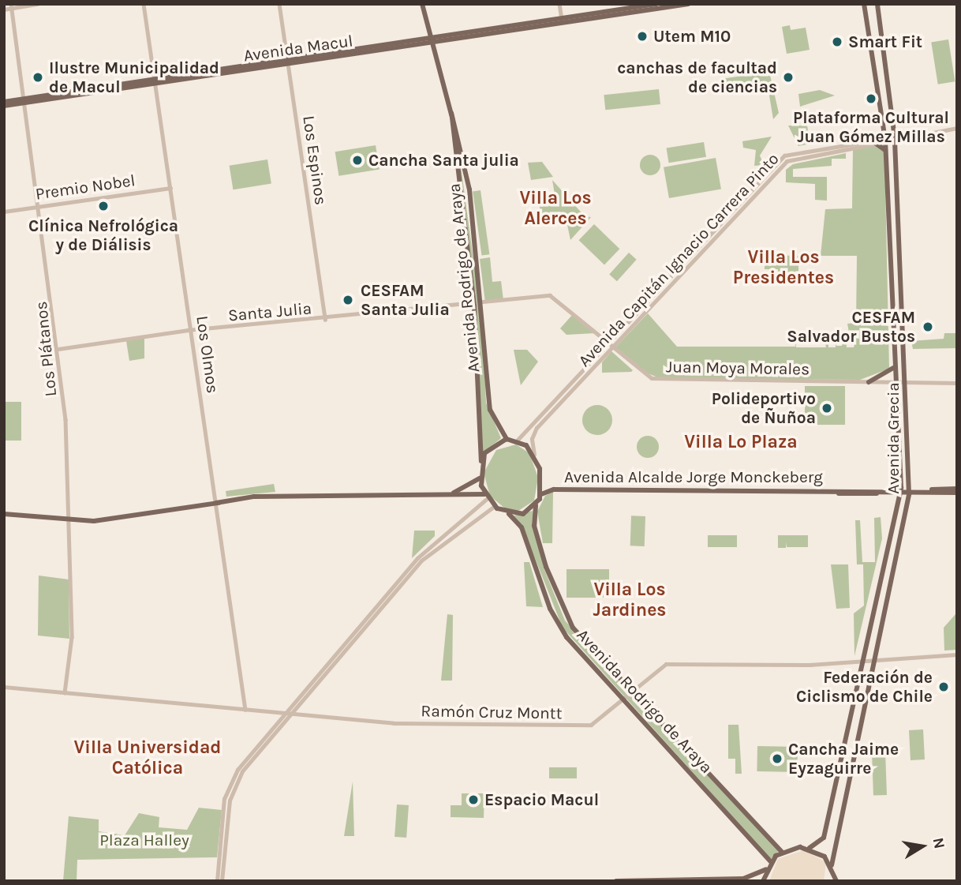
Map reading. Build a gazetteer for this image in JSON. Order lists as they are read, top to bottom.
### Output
{
  "streets": {
    "main road": [
      "Avenida Macul",
      "Avenida Rodrigo de Araya",
      "Avenida Grecia",
      "Avenida Alcalde Jorge Monckeberg"
    ],
    "street": [
      "Los Espinos",
      "Premio Nobel",
      "Avenida Capitán Ignacio Carrera Pinto",
      "Santa Julia",
      "Los Plátanos",
      "Los Olmos",
      "Juan Moya Morales",
      "Ramón Cruz Montt"
    ]
  },
  "crossings": [
    ["Avenida Macul", "Los Espinos"],
    ["Avenida Macul", "Avenida Rodrigo de Araya"],
    ["Avenida Macul", "Los Plátanos"],
    ["Avenida Macul", "Los Olmos"],
    ["Los Espinos", "Santa Julia"],
    ["Premio Nobel", "Los Plátanos"],
    ["Premio Nobel", "Los Olmos"],
    ["Avenida Capitán Ignacio Carrera Pinto", "Avenida Rodrigo de Araya"],
    ["Avenida Capitán Ignacio Carrera Pinto", "Juan Moya Morales"],
    ["Avenida Capitán Ignacio Carrera Pinto", "Avenida Grecia"],
    ["Avenida Rodrigo de Araya", "Santa Julia"],
    ["Avenida Rodrigo de Araya", "Juan Moya Morales"],
    ["Avenida Rodrigo de Araya", "Ramón Cruz Montt"],
    ["Santa Julia", "Los Plátanos"],
    ["Santa Julia", "Los Olmos"],
    ["Santa Julia", "Juan Moya Morales"],
    ["Los Plátanos", "Ramón Cruz Montt"],
    ["Los Olmos", "Ramón Cruz Montt"],
    ["Juan Moya Morales", "Avenida Grecia"],
    ["Avenida Grecia", "Avenida Alcalde Jorge Monckeberg"],
    ["Avenida Grecia", "Ramón Cruz Montt"]
  ],
  "districts": [
    "Villa Los Alerces",
    "Villa Los Presidentes",
    "Villa Lo Plaza",
    "Villa Los Jardines",
    "Villa Universidad Católica"
  ],
  "parks": ["Plaza Halley"],
  "places": [
    "Utem M10",
    "Smart Fit",
    "Ilustre Municipalidad de Macul",
    "canchas de facultad de ciencias",
    "Plataforma Cultural Juan Gómez Millas",
    "Cancha Santa julia",
    "Clínica Nefrológica y de Diálisis",
    "CESFAM Santa Julia",
    "CESFAM Salvador Bustos",
    "Polideportivo de Ñuñoa",
    "Federación de Ciclismo de Chile",
    "Cancha Jaime Eyzaguirre",
    "Espacio Macul"
  ],
  "north": "right"
}
